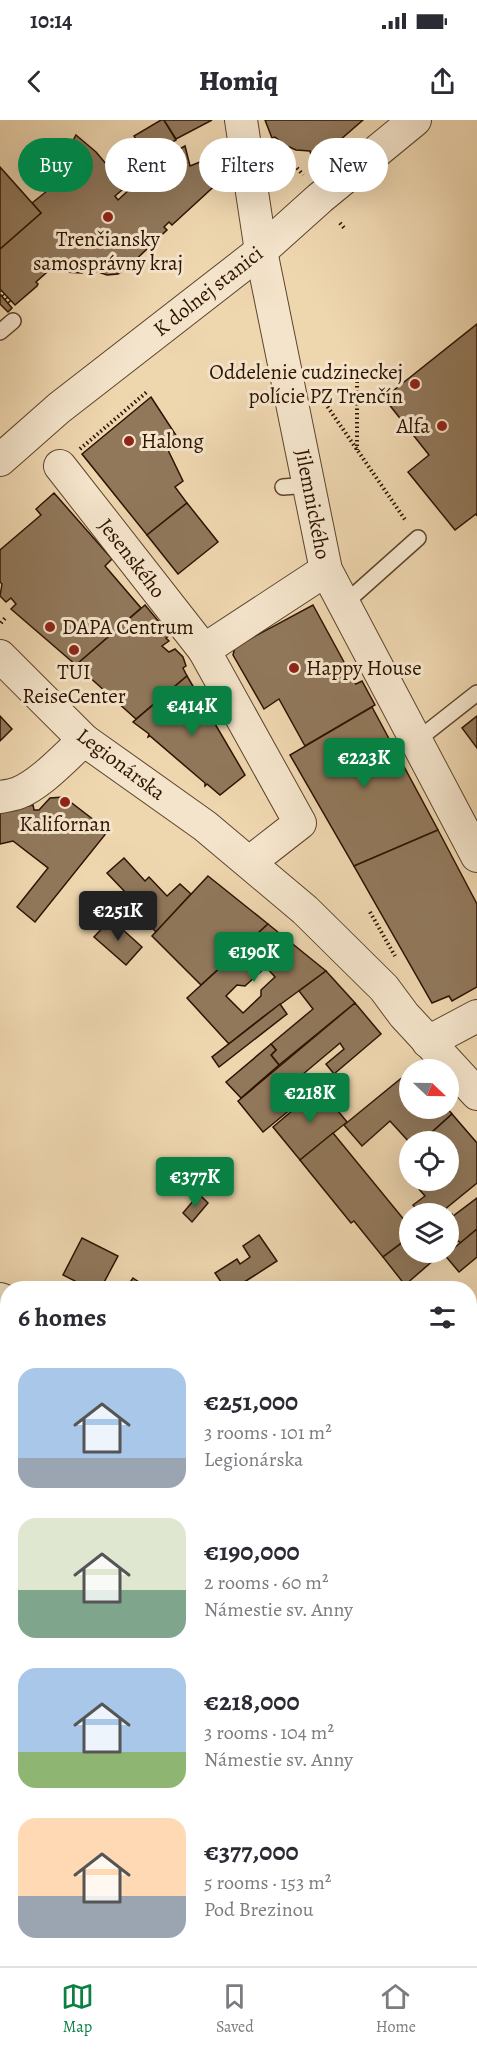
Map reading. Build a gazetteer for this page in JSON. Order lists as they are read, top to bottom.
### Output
{
  "streets": {
    "street": [
      "K dolnej stanici",
      "Jilemnického",
      "Jesenského",
      "Legionárska"
    ]
  },
  "crossings": [
    ["K dolnej stanici", "Jilemnického"],
    ["Jesenského", "Legionárska"]
  ],
  "places": [
    "Trenčiansky samosprávny kraj",
    "Oddelenie cudzineckej polície PZ Trenčín",
    "Alfa",
    "Halong",
    "DAPA Centrum",
    "TUI ReiseCenter",
    "Happy House",
    "Kalifornan"
  ],
  "north": "right",
  "page": {
    "status": "10:14",
    "header": "Homiq",
    "chip": [
      "Buy",
      "Rent",
      "Filters",
      "New"
    ],
    "price": [
      "€414K",
      "€223K",
      "€251K",
      "€190K",
      "€218K",
      "€377K"
    ],
    "heading": "6 homes",
    "list": [
      {
        "name": "€251,000",
        "note": "3 rooms · 101 m² · Legionárska"
      },
      {
        "name": "€190,000",
        "note": "2 rooms · 60 m² · Námestie sv. Anny"
      },
      {
        "name": "€218,000",
        "note": "3 rooms · 104 m² · Námestie sv. Anny"
      },
      {
        "name": "€377,000",
        "note": "5 rooms · 153 m² · Pod Brezinou"
      }
    ],
    "tabs": ["Map", "Saved", "Home"]
  }
}
